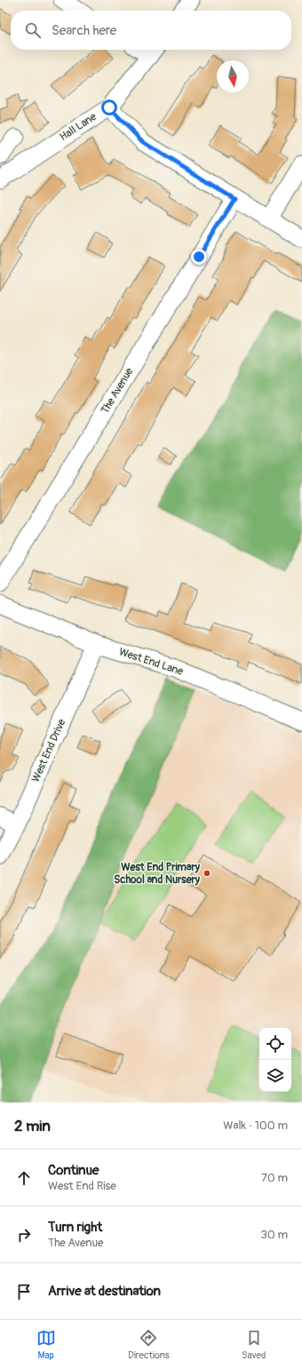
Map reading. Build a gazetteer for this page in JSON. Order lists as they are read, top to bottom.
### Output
{
  "streets": {
    "street": [
      "Hall Lane",
      "The Avenue",
      "West End Lane",
      "West End Drive"
    ]
  },
  "crossings": [
    ["West End Lane", "West End Drive"]
  ],
  "places": ["West End Primary School and Nursery"],
  "north": "bottom",
  "page": {
    "search": "Search here",
    "heading": ["2 min", "Walk · 100 m"],
    "list": [
      ["Continue", "West End Rise", "70 m"],
      ["Turn right", "The Avenue", "30 m"],
      "Arrive at destination"
    ],
    "nav": ["Map", "Directions", "Saved"]
  }
}
